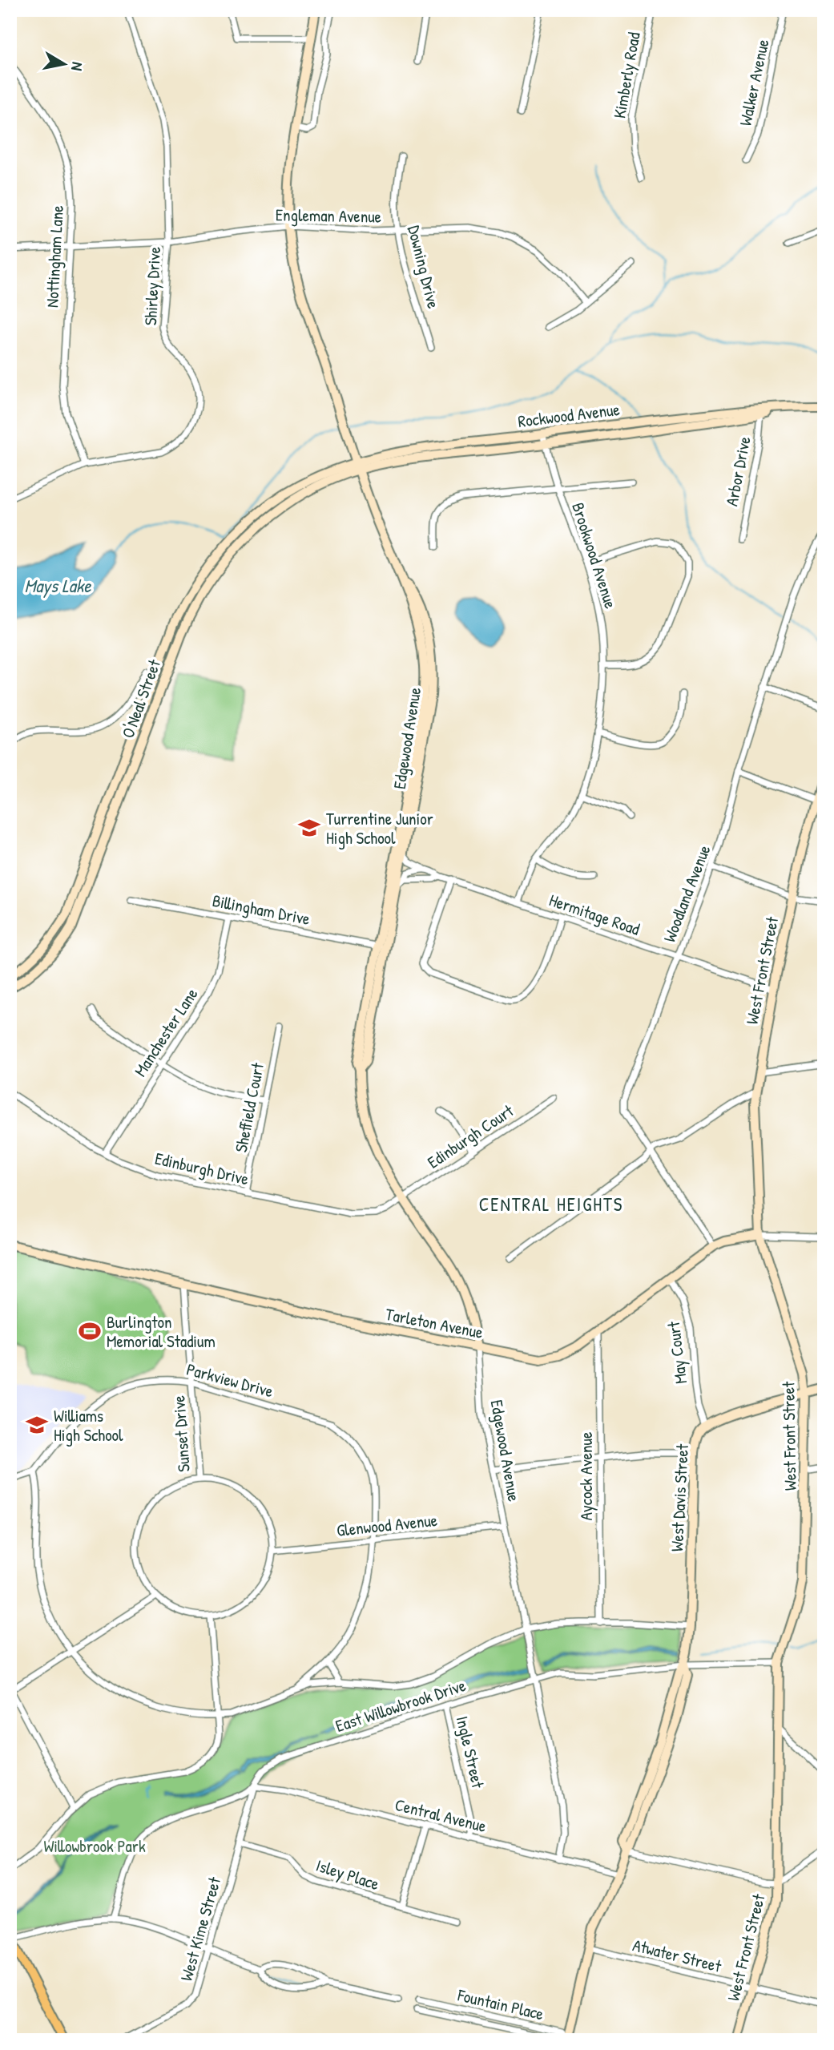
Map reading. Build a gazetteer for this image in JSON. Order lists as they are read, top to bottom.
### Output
{
  "streets": {
    "street": [
      "Kimberly Road",
      "Walker Avenue",
      "Engleman Avenue",
      "Nottingham Lane",
      "Downing Drive",
      "Shirley Drive",
      "Rockwood Avenue",
      "Arbor Drive",
      "Brookwood Avenue",
      "O'Neal Street",
      "Edgewood Avenue",
      "Woodland Avenue",
      "Billingham Drive",
      "Hermitage Road",
      "West Front Street",
      "Manchester Lane",
      "Sheffield Court",
      "Edinburgh Court",
      "Edinburgh Drive",
      "Tarleton Avenue",
      "May Court",
      "Parkview Drive",
      "Sunset Drive",
      "Aycock Avenue",
      "West Davis Street",
      "Glenwood Avenue",
      "East Willowbrook Drive",
      "Ingle Street",
      "Central Avenue",
      "Isley Place",
      "West Kime Street",
      "Atwater Street",
      "Fountain Place"
    ]
  },
  "crossings": [
    ["Engleman Avenue", "Nottingham Lane"],
    ["Engleman Avenue", "Downing Drive"],
    ["Engleman Avenue", "Shirley Drive"],
    ["Engleman Avenue", "Edgewood Avenue"],
    ["Nottingham Lane", "Shirley Drive"],
    ["Rockwood Avenue", "Arbor Drive"],
    ["Rockwood Avenue", "Brookwood Avenue"],
    ["Rockwood Avenue", "O'Neal Street"],
    ["Rockwood Avenue", "Edgewood Avenue"],
    ["Brookwood Avenue", "Hermitage Road"],
    ["O'Neal Street", "Edgewood Avenue"],
    ["Edgewood Avenue", "Billingham Drive"],
    ["Edgewood Avenue", "Hermitage Road"],
    ["Edgewood Avenue", "Edinburgh Court"],
    ["Edgewood Avenue", "Edinburgh Drive"],
    ["Edgewood Avenue", "Tarleton Avenue"],
    ["Edgewood Avenue", "Glenwood Avenue"],
    ["Edgewood Avenue", "East Willowbrook Drive"],
    ["Edgewood Avenue", "Central Avenue"],
    ["Woodland Avenue", "Hermitage Road"],
    ["Woodland Avenue", "Tarleton Avenue"],
    ["Billingham Drive", "Manchester Lane"],
    ["Hermitage Road", "West Front Street"],
    ["West Front Street", "Tarleton Avenue"],
    ["West Front Street", "West Davis Street"],
    ["West Front Street", "East Willowbrook Drive"],
    ["West Front Street", "Atwater Street"],
    ["Manchester Lane", "Edinburgh Drive"],
    ["Sheffield Court", "Edinburgh Drive"],
    ["Edinburgh Court", "Edinburgh Drive"],
    ["Tarleton Avenue", "May Court"],
    ["Tarleton Avenue", "Sunset Drive"],
    ["Tarleton Avenue", "Aycock Avenue"],
    ["May Court", "West Davis Street"],
    ["Parkview Drive", "Sunset Drive"],
    ["Parkview Drive", "Glenwood Avenue"],
    ["Sunset Drive", "Glenwood Avenue"],
    ["West Davis Street", "East Willowbrook Drive"],
    ["West Davis Street", "Central Avenue"],
    ["West Davis Street", "Atwater Street"],
    ["West Davis Street", "Fountain Place"],
    ["East Willowbrook Drive", "Ingle Street"],
    ["East Willowbrook Drive", "Central Avenue"],
    ["East Willowbrook Drive", "West Kime Street"],
    ["Ingle Street", "Central Avenue"],
    ["Central Avenue", "West Kime Street"],
    ["Isley Place", "West Kime Street"]
  ],
  "districts": ["CENTRAL HEIGHTS"],
  "water": ["Mays Lake"],
  "parks": ["Willowbrook Park"],
  "places": {
    "school or university": ["Turrentine Junior High School", "Williams High School"],
    "sports": ["Burlington Memorial Stadium"]
  },
  "north": "right"
}
